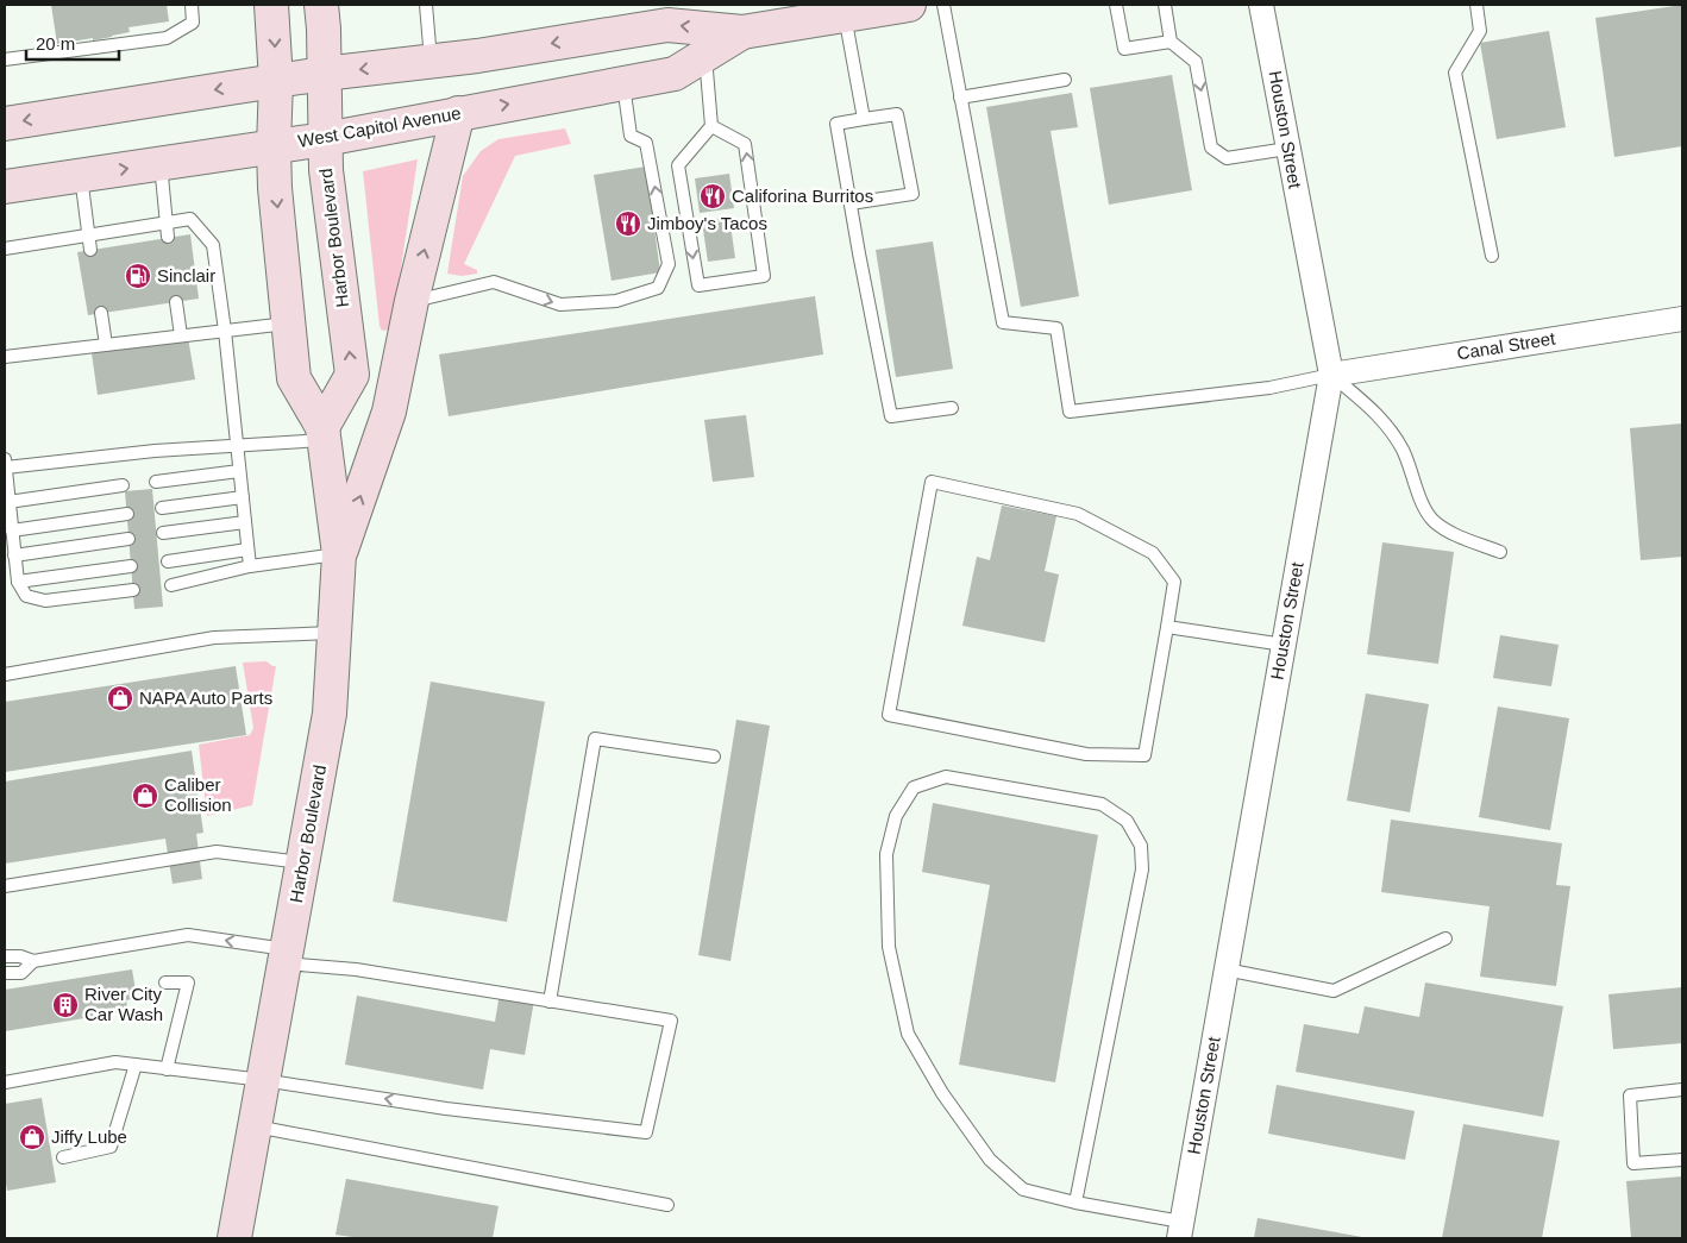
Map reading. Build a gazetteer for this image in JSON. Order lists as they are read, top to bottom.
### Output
{
  "streets": {
    "main road": ["West Capitol Avenue", "Harbor Boulevard"],
    "street": ["Houston Street", "Canal Street"]
  },
  "crossings": [
    ["West Capitol Avenue", "Harbor Boulevard"],
    ["Houston Street", "Canal Street"]
  ],
  "places": {
    "restaurant": ["Califorina Burritos", "Jimboy's Tacos"],
    "fuel station": ["Sinclair"],
    "shop": ["NAPA Auto Parts", "Caliber Collision", "Jiffy Lube"],
    "building": ["River City Car Wash"]
  },
  "scale_bar": "20 m"
}
